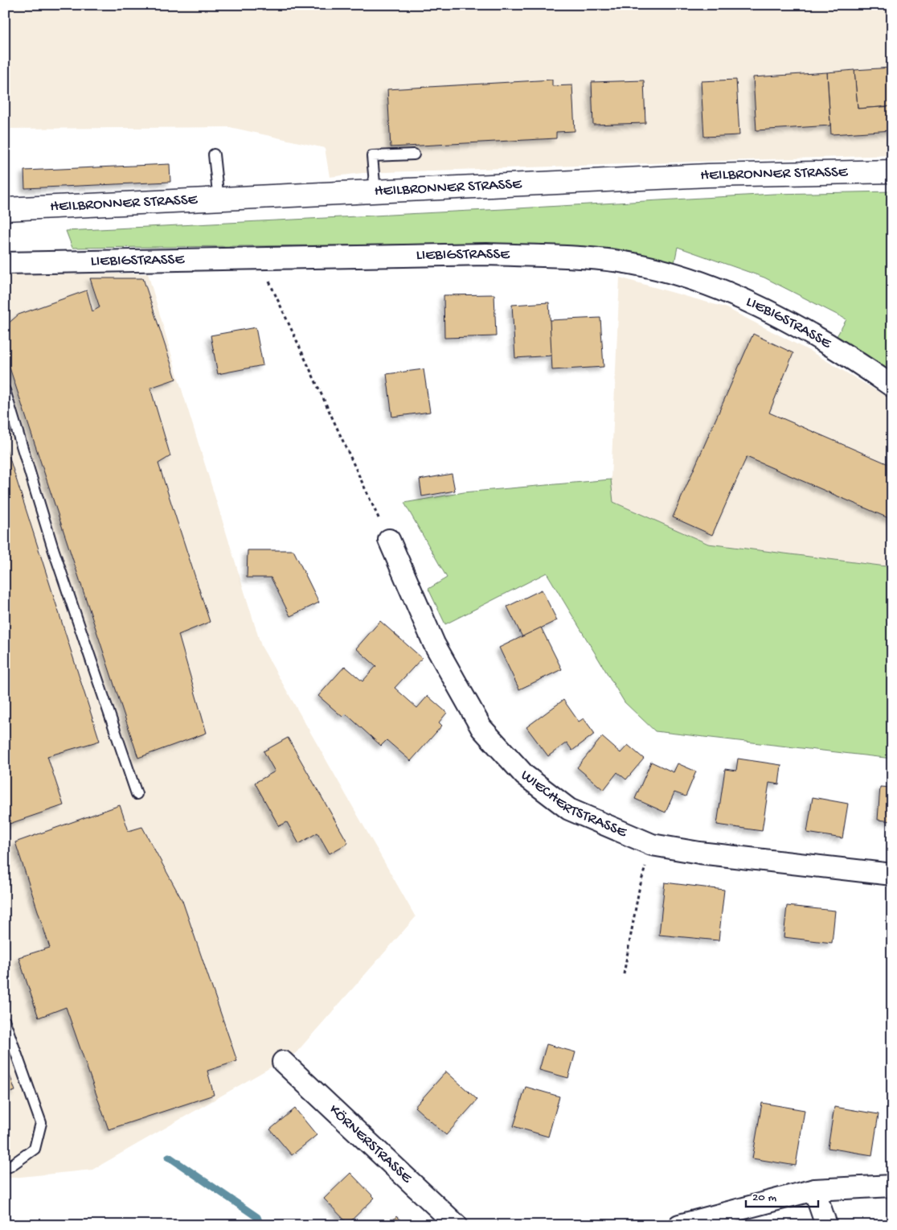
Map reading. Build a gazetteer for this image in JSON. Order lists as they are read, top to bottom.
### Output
{
  "streets": {
    "street": [
      "HEILBRONNER STRASSE",
      "LIEBIGSTRASSE",
      "WIECHERTSTRASSE",
      "KÖRNERSTRASSE"
    ]
  },
  "scale_bar": "20 m"
}
